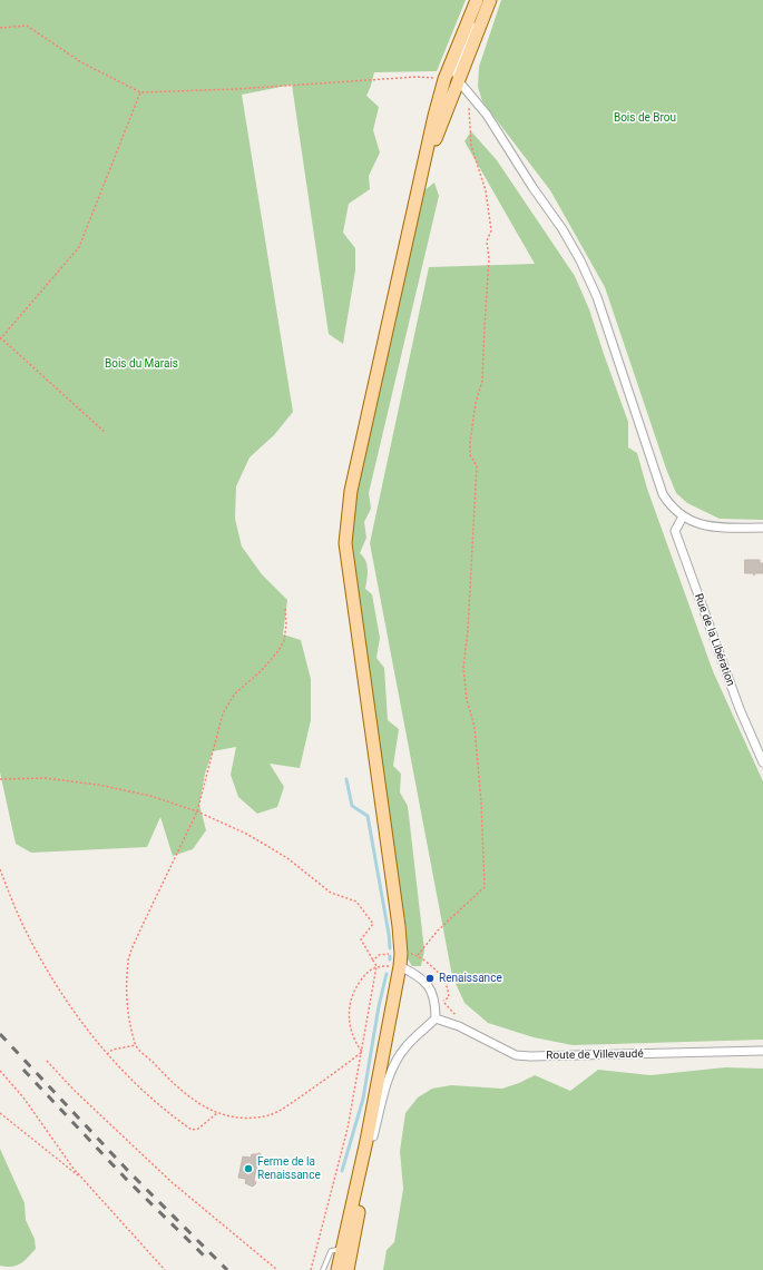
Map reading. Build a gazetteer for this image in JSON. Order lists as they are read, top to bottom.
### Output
{
  "streets": {
    "street": ["Rue de la Libération", "Route de Villevaudé"]
  },
  "parks": ["Bois de Brou", "Bois du Marais"],
  "places": ["Renaissance", "Ferme de la Renaissance"]
}
